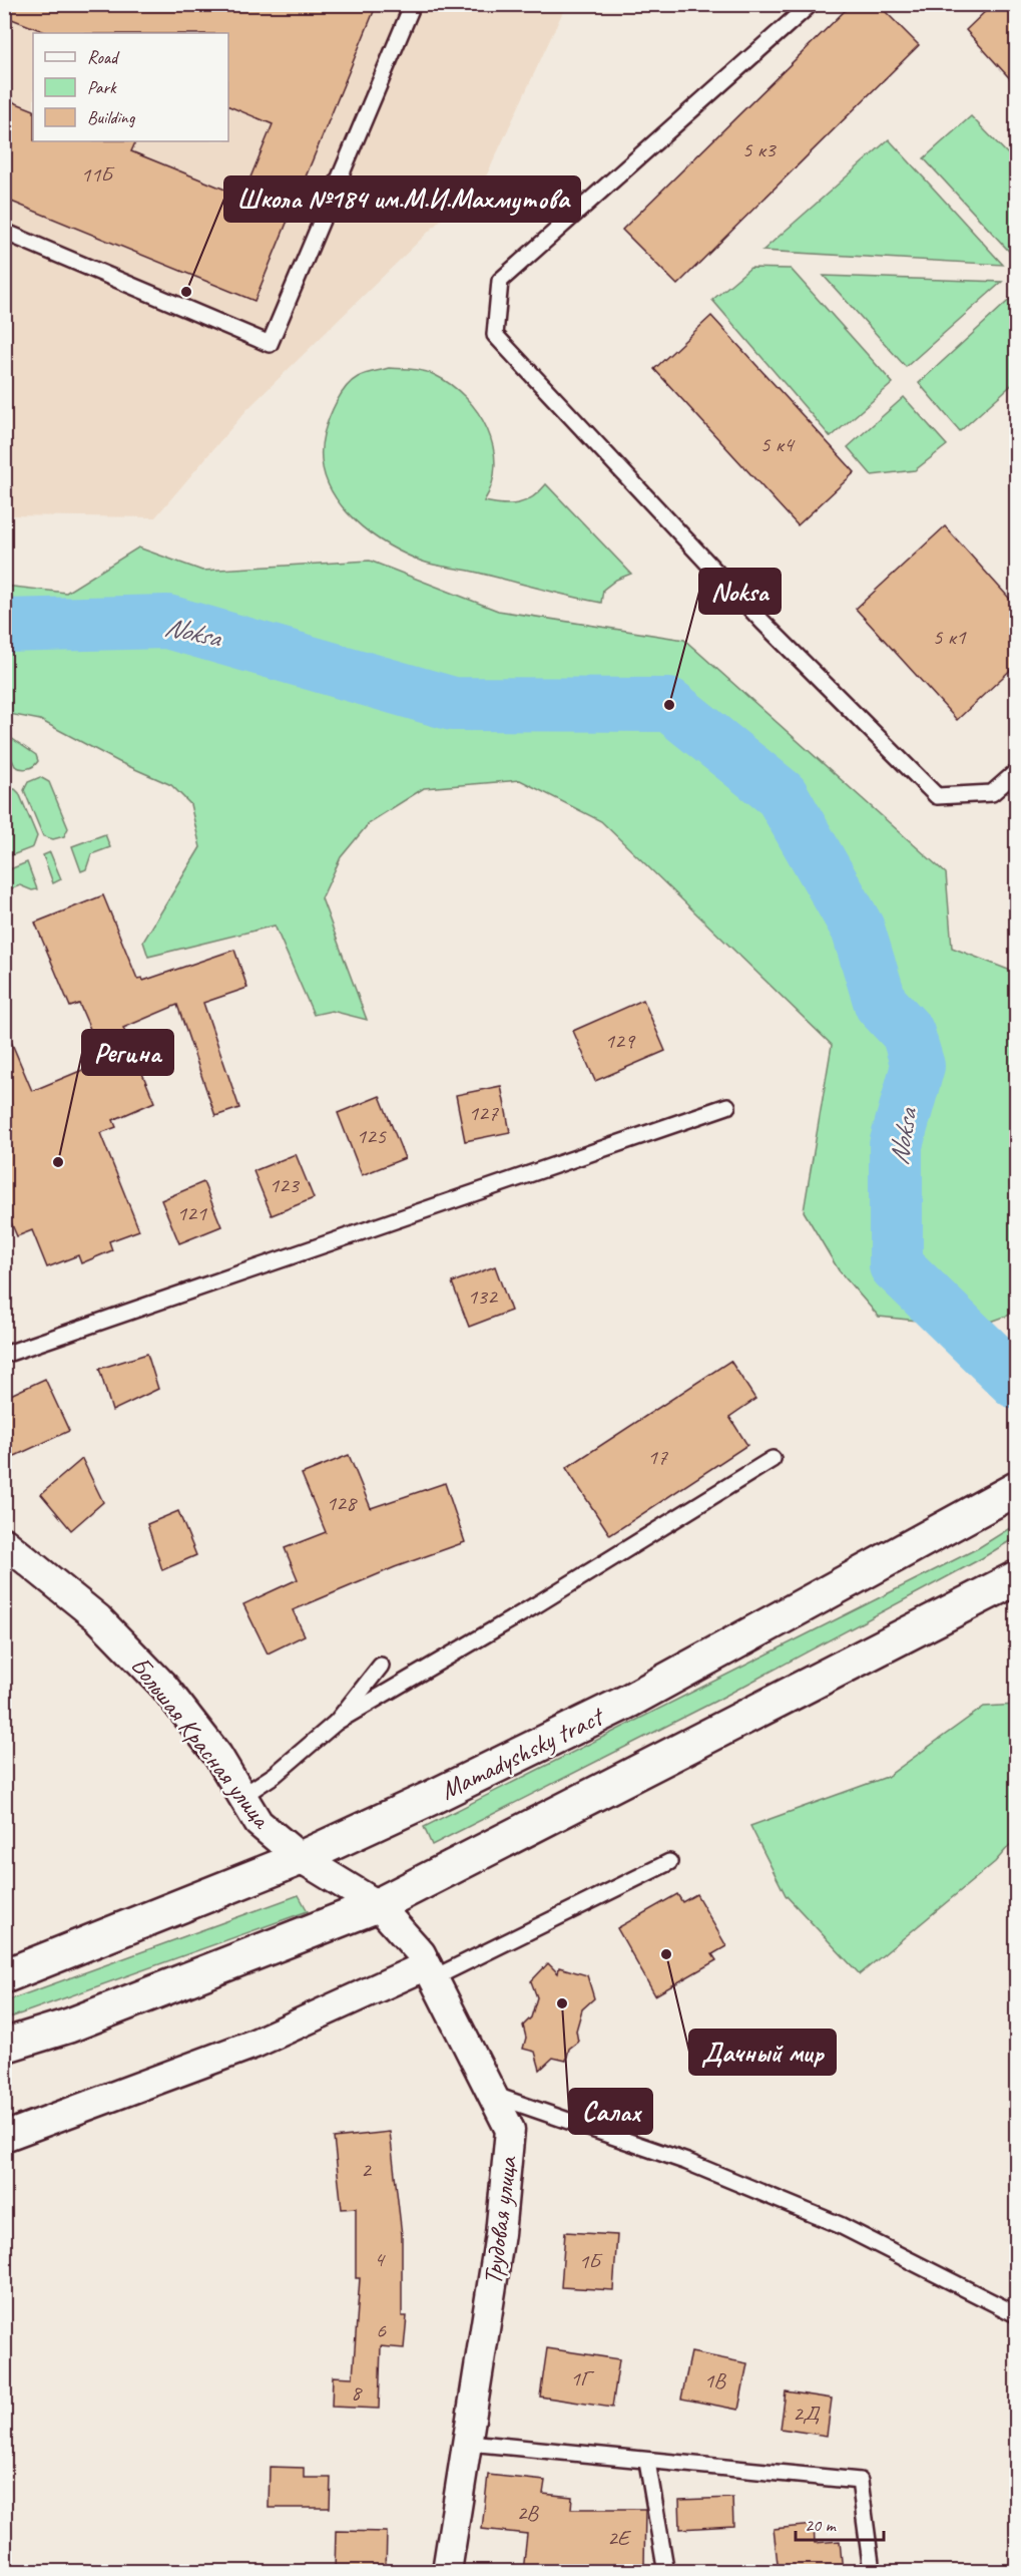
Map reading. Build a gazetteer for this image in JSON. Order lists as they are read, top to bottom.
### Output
{
  "streets": {
    "main road": ["Mamadyshsky tract"],
    "street": ["Большая Красная улица", "Трудовая улица"]
  },
  "crossings": [
    ["Большая Красная улица", "Mamadyshsky tract"],
    ["Большая Красная улица", "Трудовая улица"]
  ],
  "water": ["Noksa"],
  "places": [
    "Школа №184 им.М.И.Махмутова",
    "Noksa",
    "Регина",
    "Дачный мир",
    "Салах"
  ],
  "house_numbers": [
    "5 к3",
    "11Б",
    "5 к4",
    "5 к1",
    "129",
    "127",
    "125",
    "123",
    "121",
    "132",
    "17",
    "128",
    "2",
    "4",
    "1Б",
    "6",
    "1Г",
    "1В",
    "8",
    "2Д",
    "2В",
    "2Е"
  ],
  "legend": ["Road", "Park", "Building"],
  "scale_bar": "20 m"
}
